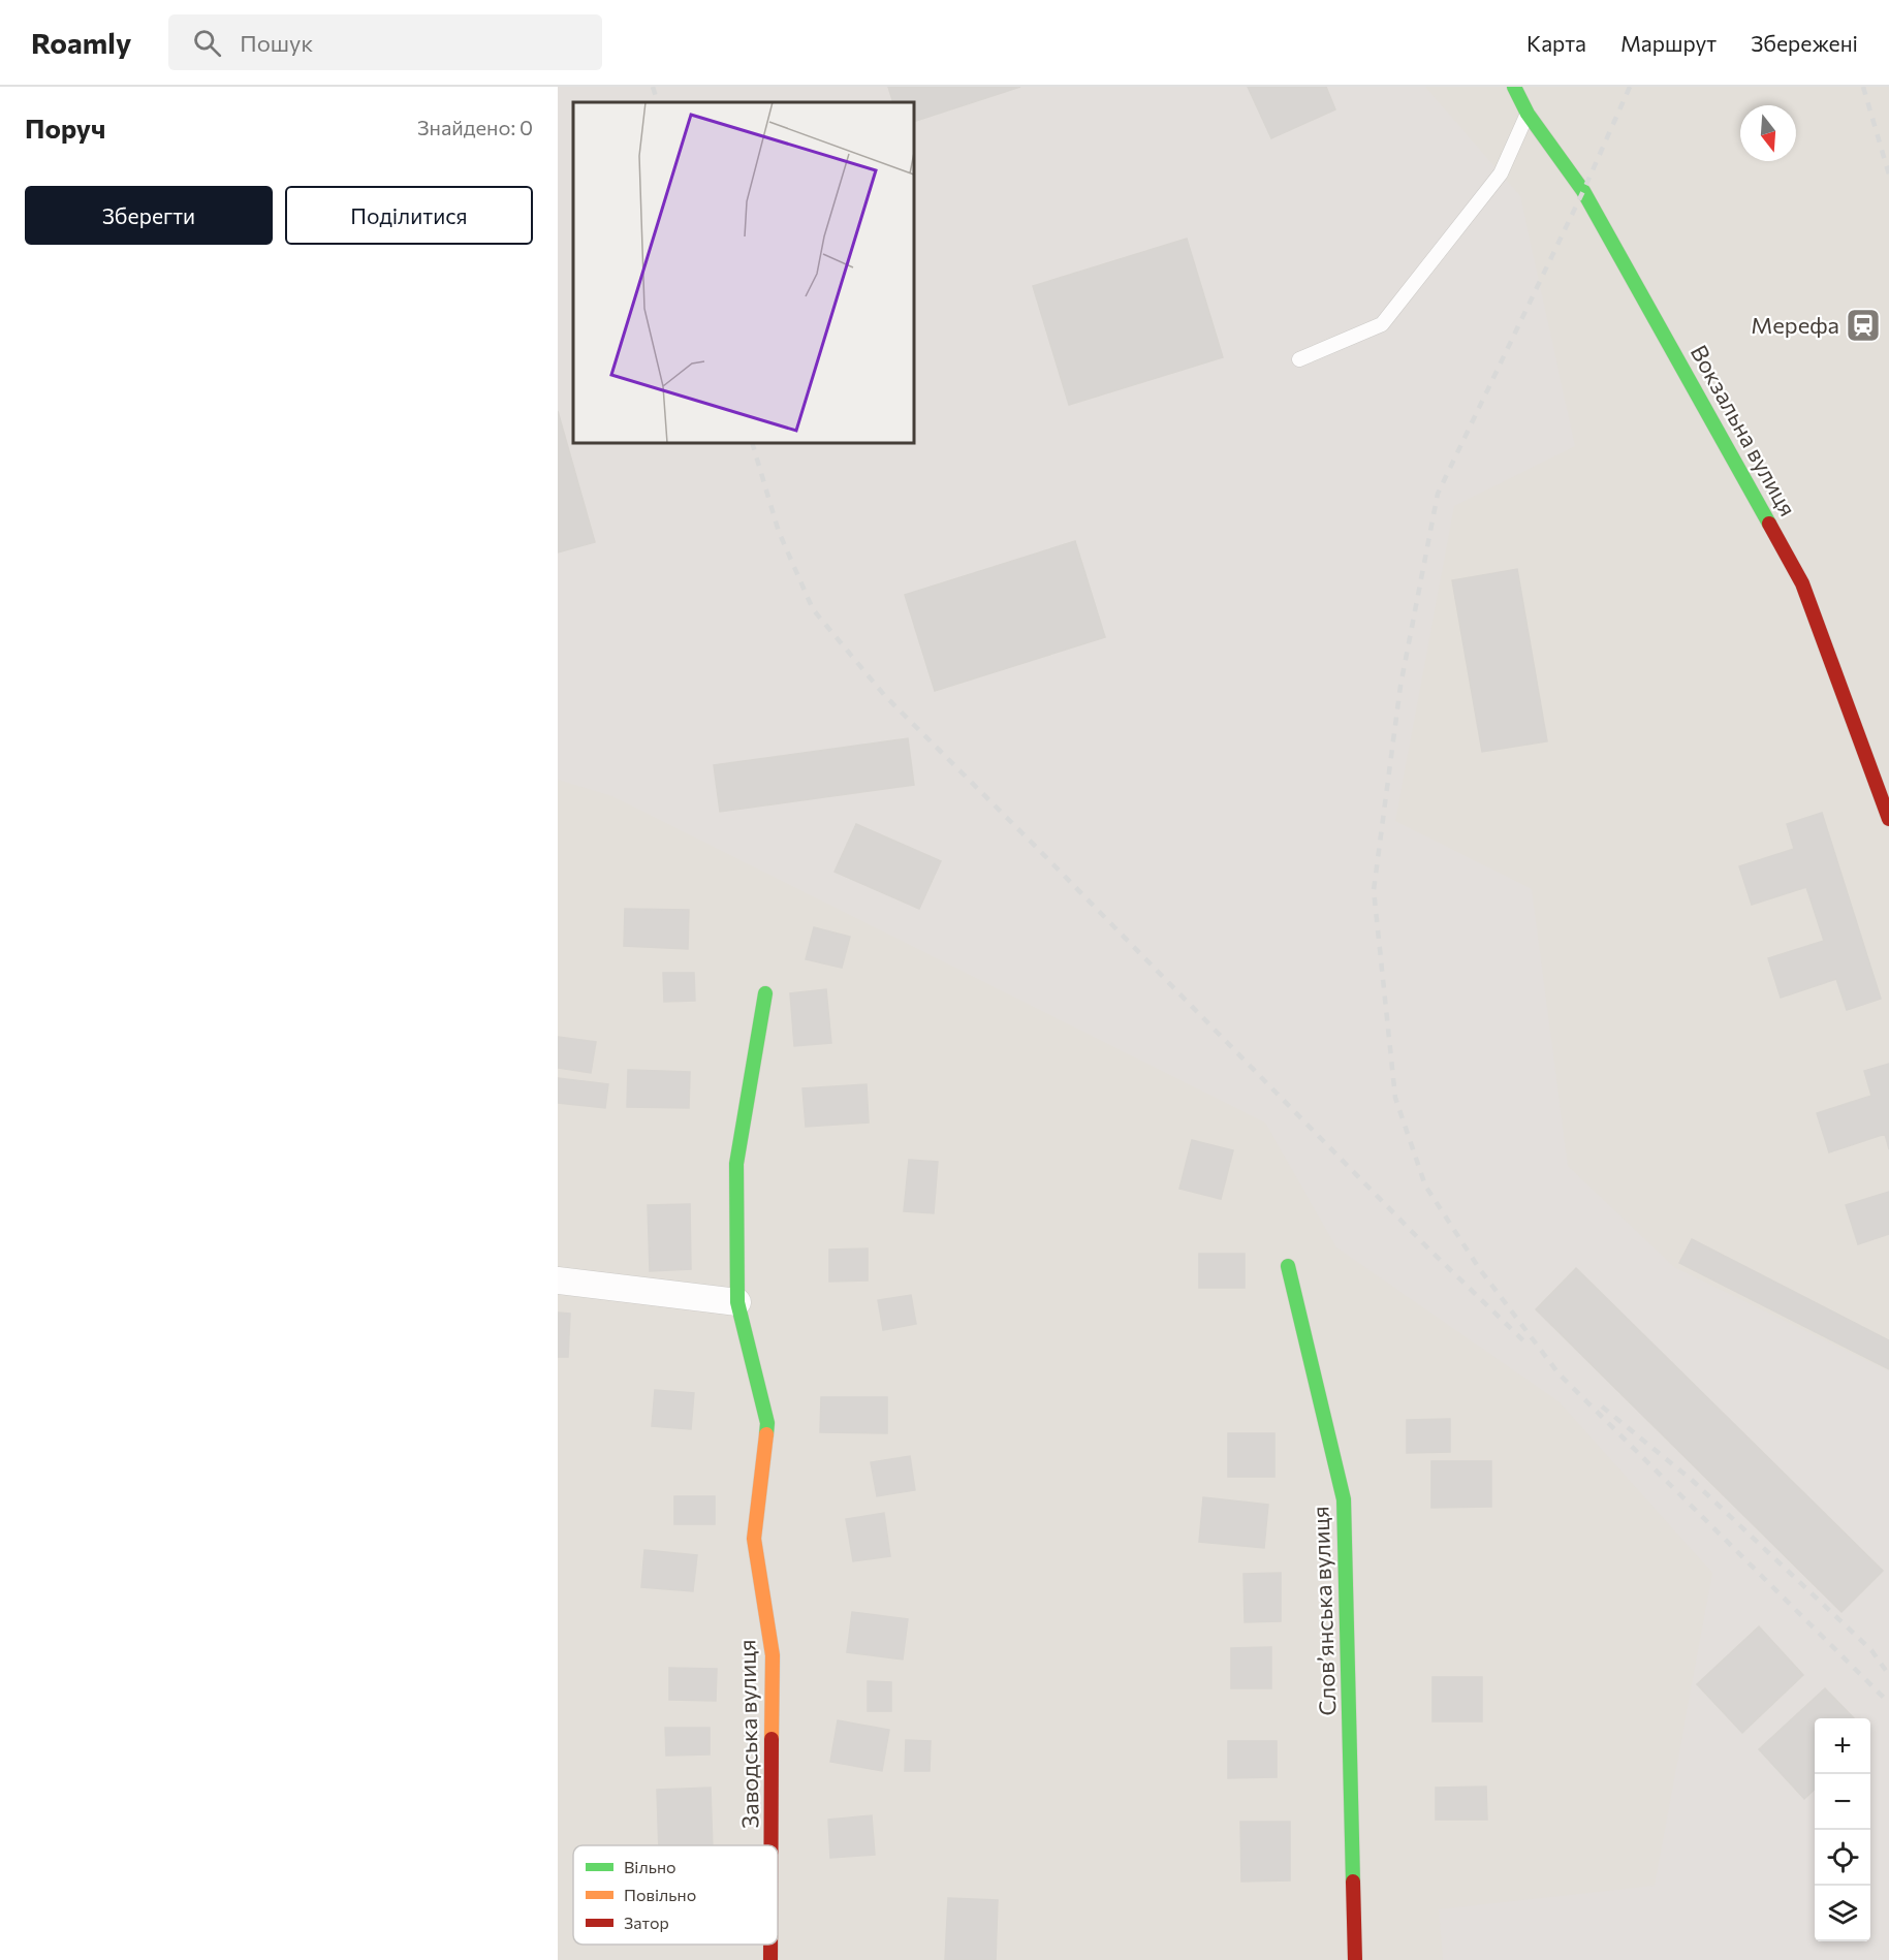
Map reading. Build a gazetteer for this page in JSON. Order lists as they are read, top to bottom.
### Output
{
  "streets": {
    "street": ["Вокзальна вулиця", "Слов’янська вулиця", "Заводська вулиця"]
  },
  "places": {
    "station": ["Мерефа"]
  },
  "legend": ["Вільно", "Повільно", "Затор"],
  "north": "bottom",
  "page": {
    "header": "Roamly",
    "search": "Пошук",
    "nav": ["Карта", "Маршрут", "Збережені"],
    "heading": ["Поруч", "Знайдено: 0"],
    "buttons": ["Зберегти", "Поділитися"],
    "map_buttons": ["+", "−"]
  }
}
